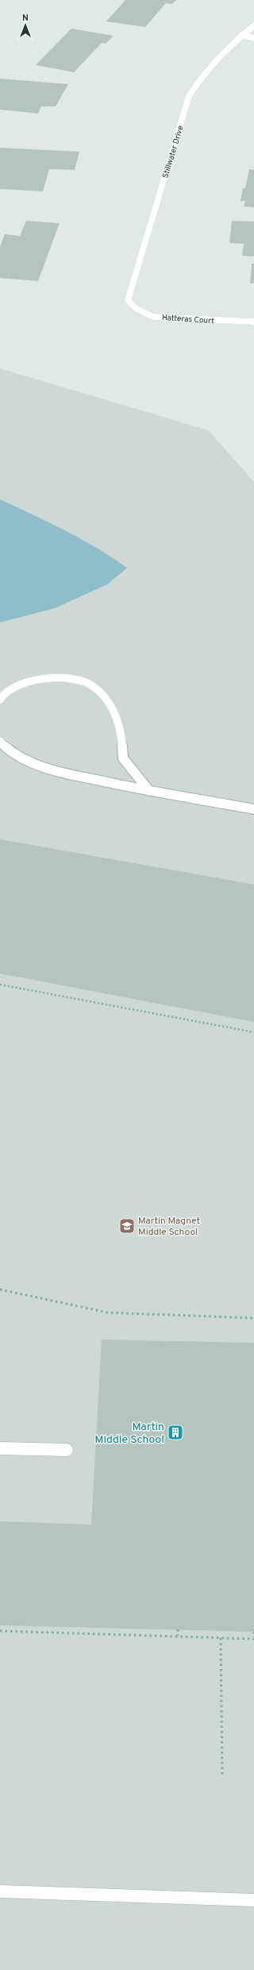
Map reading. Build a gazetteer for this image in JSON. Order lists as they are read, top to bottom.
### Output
{
  "streets": {
    "street": ["Stillwater Drive", "Hatteras Court"]
  },
  "crossings": [
    ["Stillwater Drive", "Hatteras Court"]
  ],
  "places": {
    "school or university": ["Martin Magnet Middle School"],
    "building": ["Martin Middle School"]
  },
  "north": "top"
}
